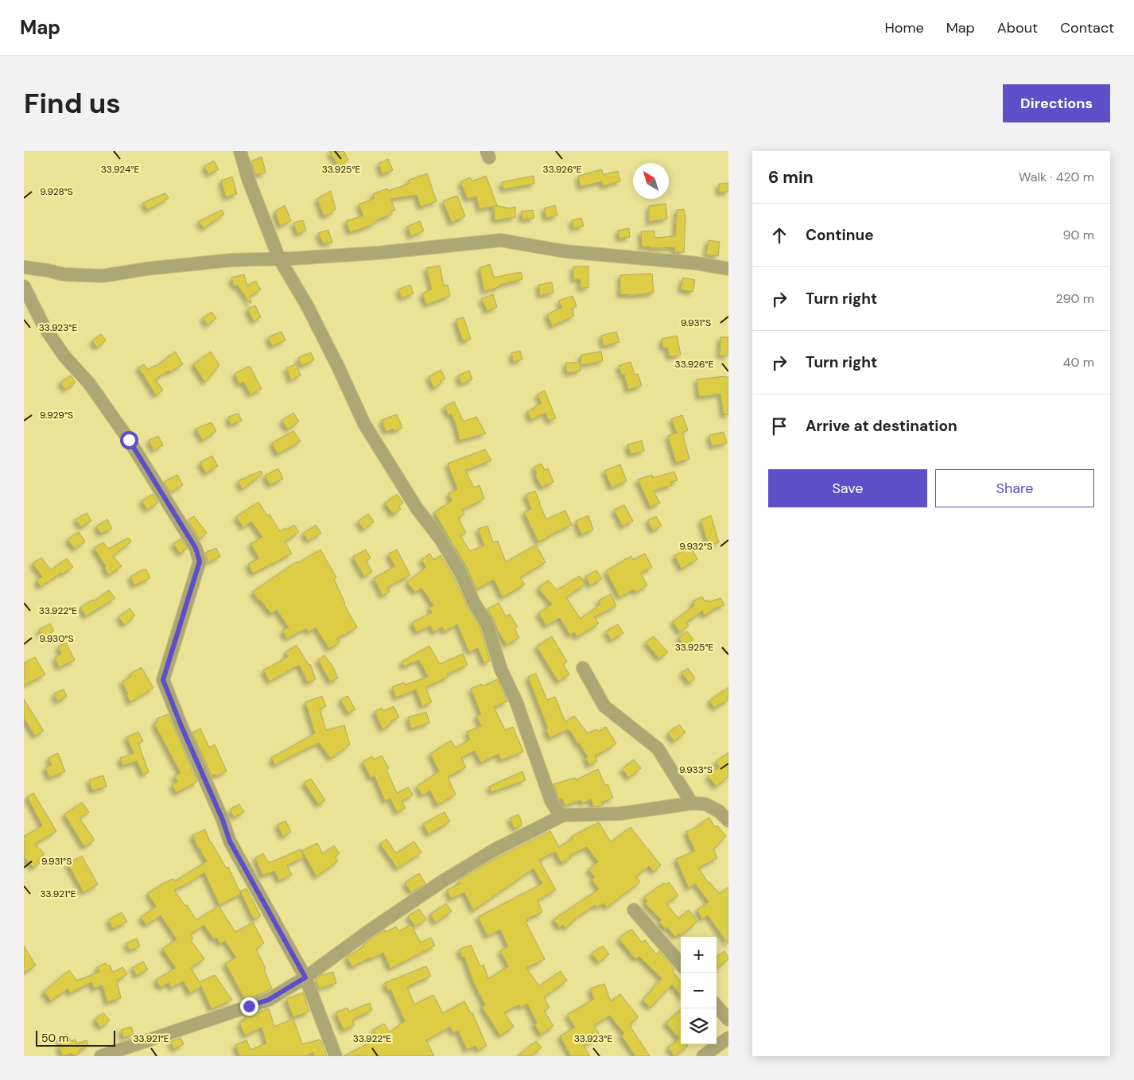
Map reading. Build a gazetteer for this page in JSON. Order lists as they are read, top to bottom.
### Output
{
  "scale_bar": "50 m",
  "north": "top left",
  "page": {
    "header": "Map",
    "nav": [
      "Home",
      "Map",
      "About",
      "Contact"
    ],
    "buttons": [
      "Directions",
      ["Save", "Share"]
    ],
    "title": "Find us",
    "heading": ["6 min", "Walk · 420 m"],
    "list": [
      ["Continue", "90 m"],
      ["Turn right", "290 m"],
      ["Turn right", "40 m"],
      "Arrive at destination"
    ],
    "map_buttons": ["+", "−"],
    "scale": "50 m"
  },
  "coordinates": [
    "33.926°E",
    "33.924°E",
    "33.925°E",
    "9.928°S",
    "9.931°S",
    "33.923°E",
    "9.929°S",
    "9.932°S",
    "33.922°E",
    "9.930°S",
    "9.933°S",
    "33.921°E"
  ]
}
